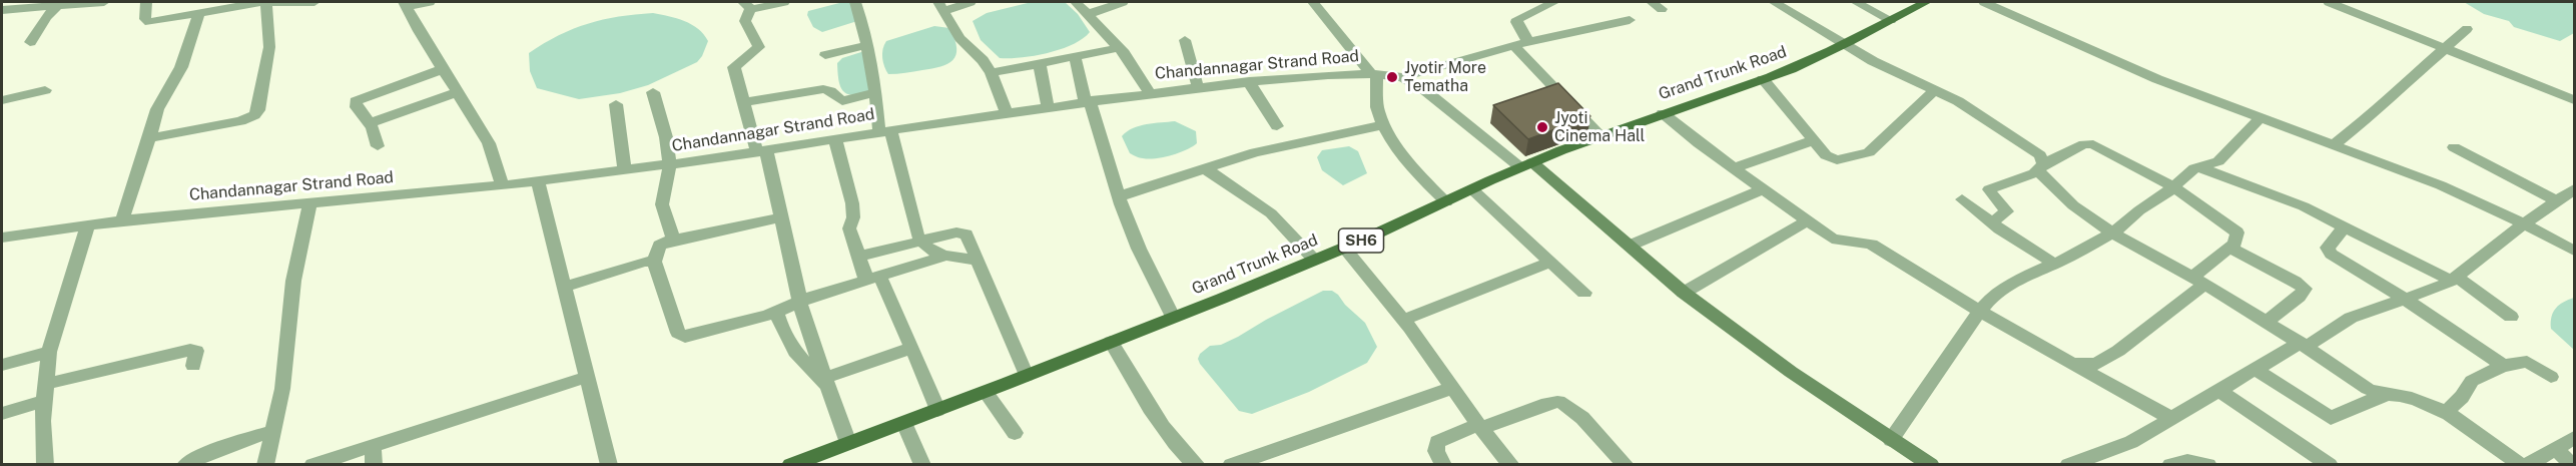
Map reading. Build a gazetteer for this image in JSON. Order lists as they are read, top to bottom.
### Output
{
  "streets": {
    "main road": ["Grand Trunk Road", "SH6"],
    "street": ["Chandannagar Strand Road"]
  },
  "crossings": [
    ["Chandannagar Strand Road", "Grand Trunk Road"]
  ],
  "places": ["Jyotir More Tematha", "Jyoti Cinema Hall"]
}
